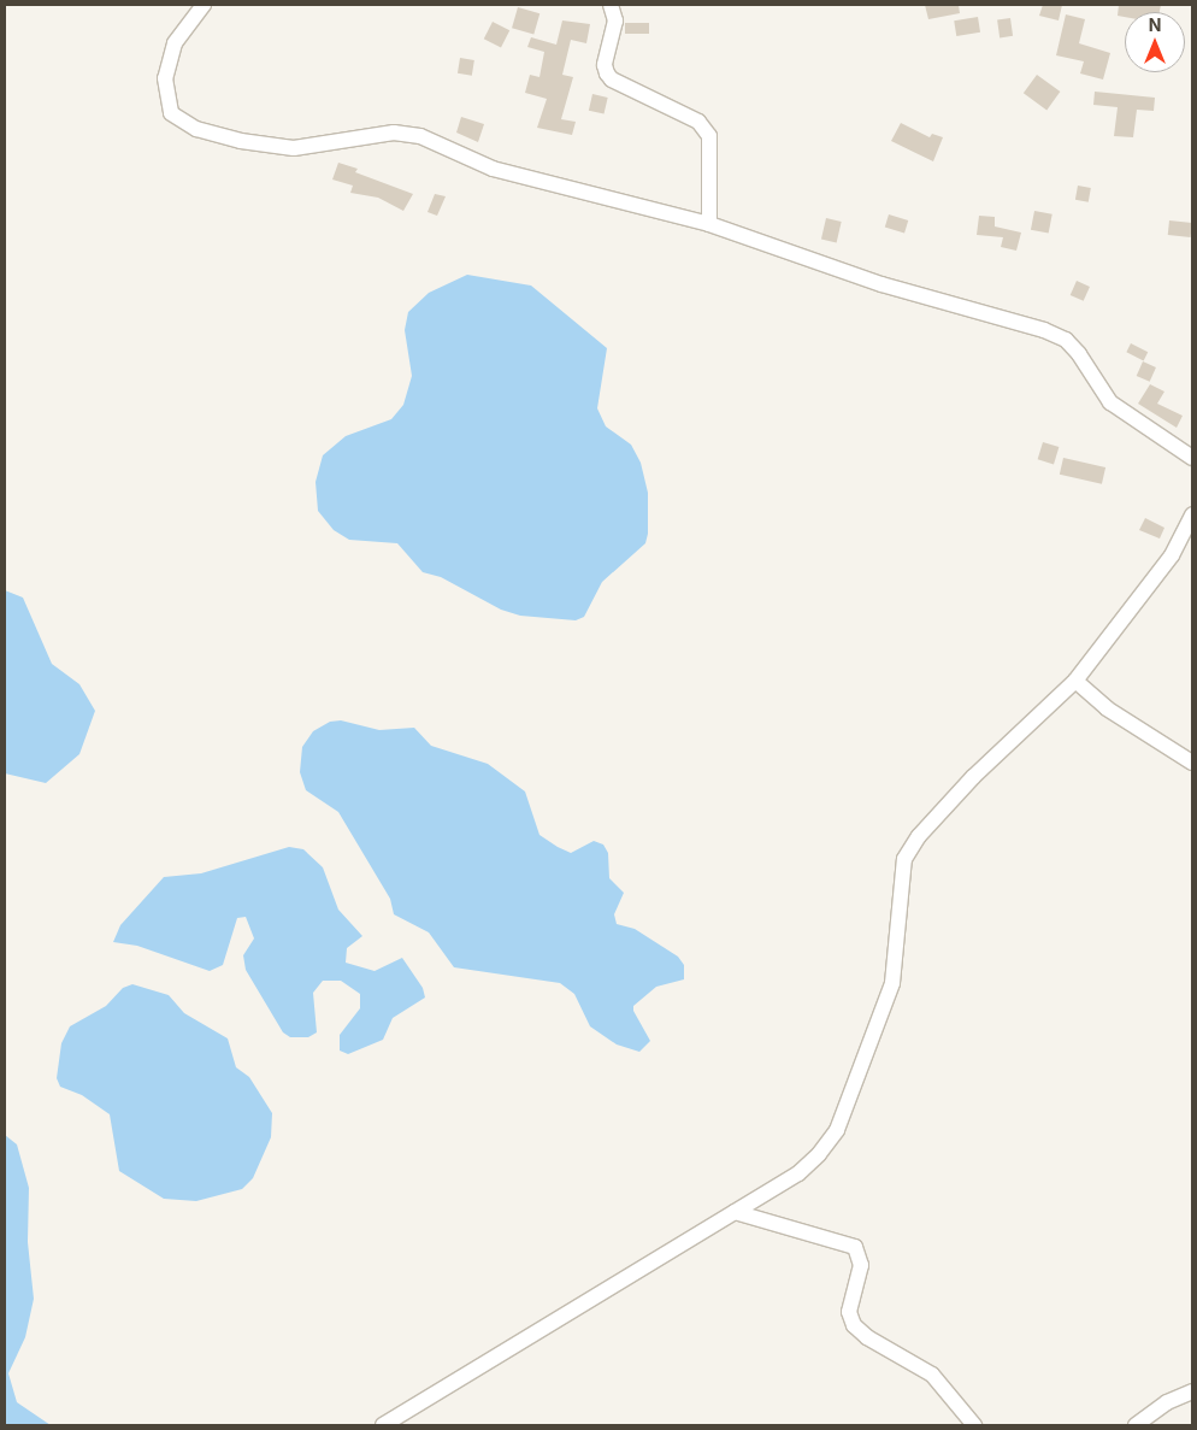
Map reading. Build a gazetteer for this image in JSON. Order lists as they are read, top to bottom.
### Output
{
  "north": "top"
}
